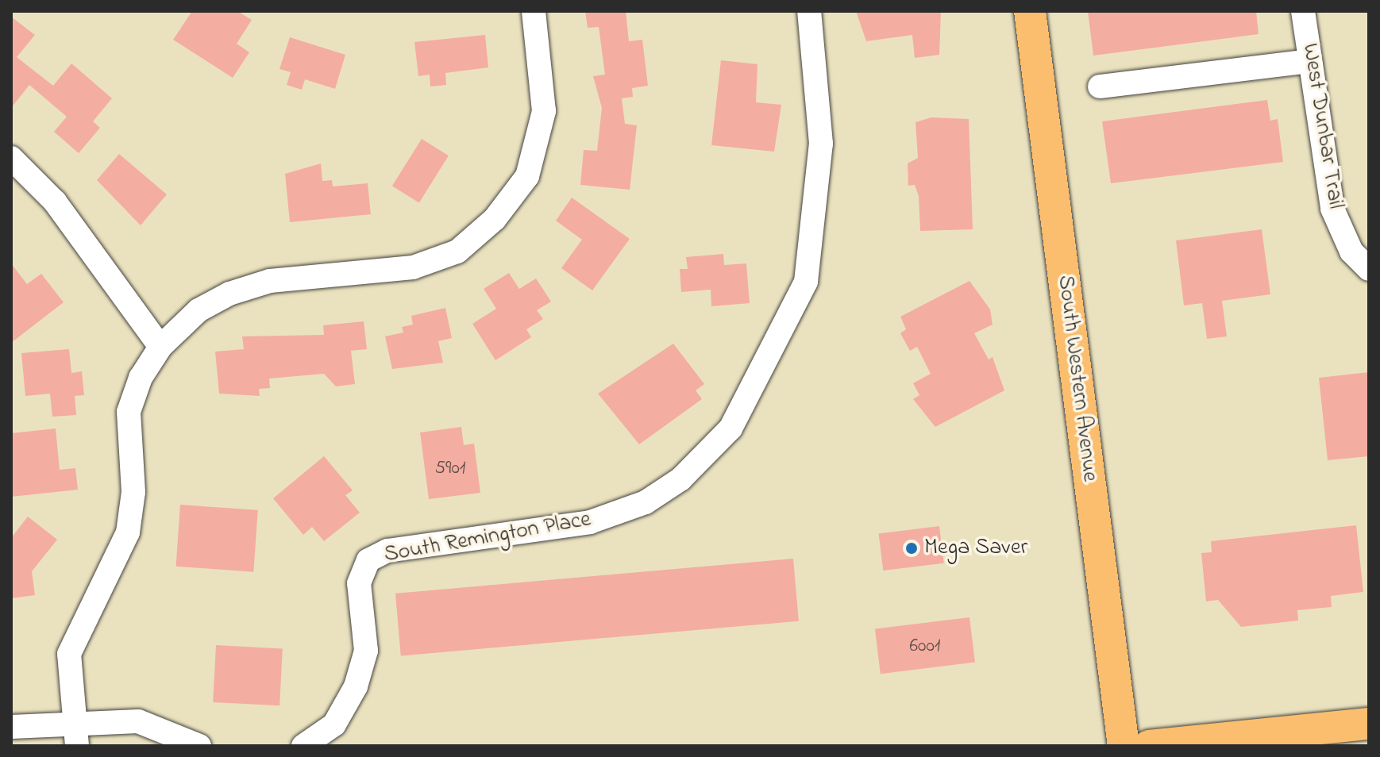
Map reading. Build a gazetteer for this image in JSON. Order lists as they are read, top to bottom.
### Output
{
  "streets": {
    "main road": ["South Western Avenue"],
    "street": ["West Dunbar Trail", "South Remington Place"]
  },
  "places": ["Mega Saver"],
  "house_numbers": ["5901", "6001"]
}
